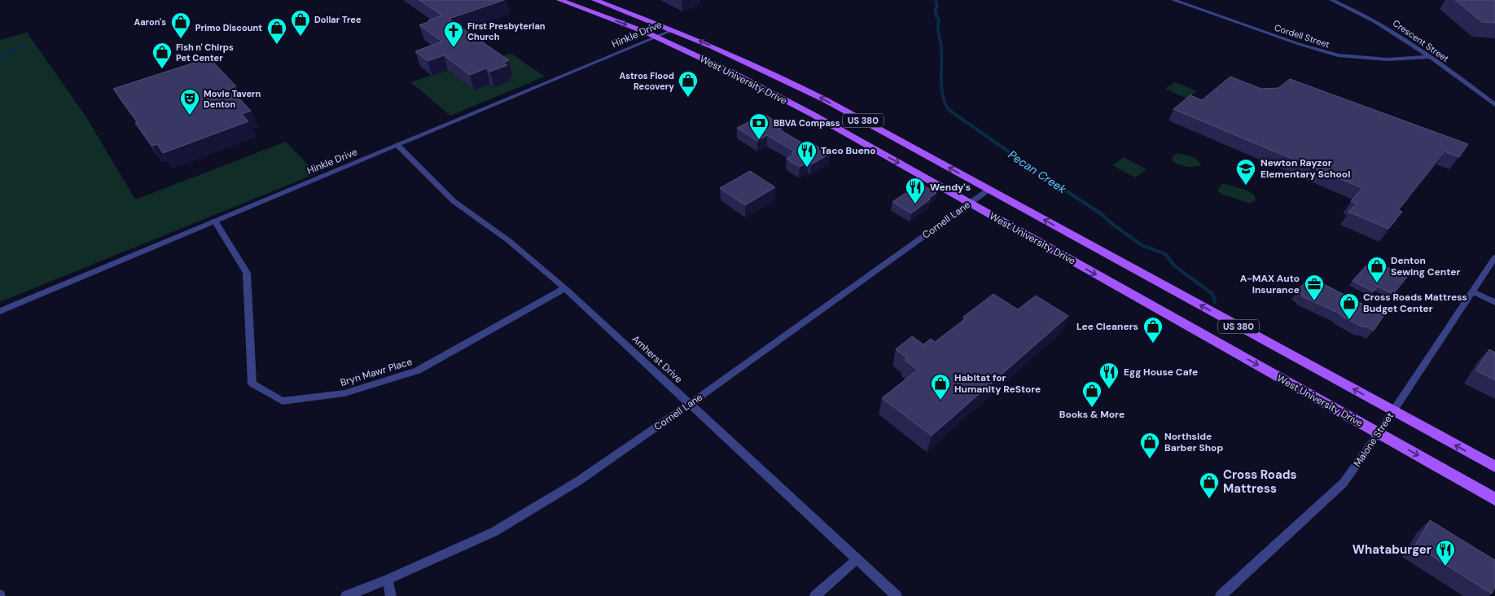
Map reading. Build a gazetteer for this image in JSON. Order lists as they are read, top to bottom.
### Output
{
  "streets": {
    "main road": ["West University Drive", "US 380"],
    "street": [
      "Hinkle Drive",
      "Cordell Street",
      "Crescent Street",
      "Cornell Lane",
      "Amherst Drive",
      "Bryn Mawr Place",
      "Malone Street"
    ]
  },
  "crossings": [
    ["Hinkle Drive", "West University Drive"],
    ["Hinkle Drive", "Amherst Drive"],
    ["Hinkle Drive", "Bryn Mawr Place"],
    ["Cordell Street", "Crescent Street"],
    ["West University Drive", "Cornell Lane"],
    ["West University Drive", "Malone Street"],
    ["Cornell Lane", "Amherst Drive"],
    ["Amherst Drive", "Bryn Mawr Place"]
  ],
  "water": ["Pecan Creek"],
  "places": {
    "shop": [
      "Dollar Tree",
      "Aaron's",
      "Primo Discount",
      "Fish n' Chirps Pet Center",
      "Astros Flood Recovery",
      "Denton Sewing Center",
      "Cross Roads Mattress Budget Center",
      "Lee Cleaners",
      "Habitat for Humanity ReStore",
      "Books & More",
      "Northside Barber Shop",
      "Cross Roads Mattress"
    ],
    "church": ["First Presbyterian Church"],
    "theatre": ["Movie Tavern Denton"],
    "bank": ["BBVA Compass"],
    "restaurant": [
      "Taco Bueno",
      "Wendy's",
      "Egg House Cafe",
      "Whataburger"
    ],
    "school or university": ["Newton Rayzor Elementary School"],
    "office": ["A-MAX Auto Insurance"]
  }
}
